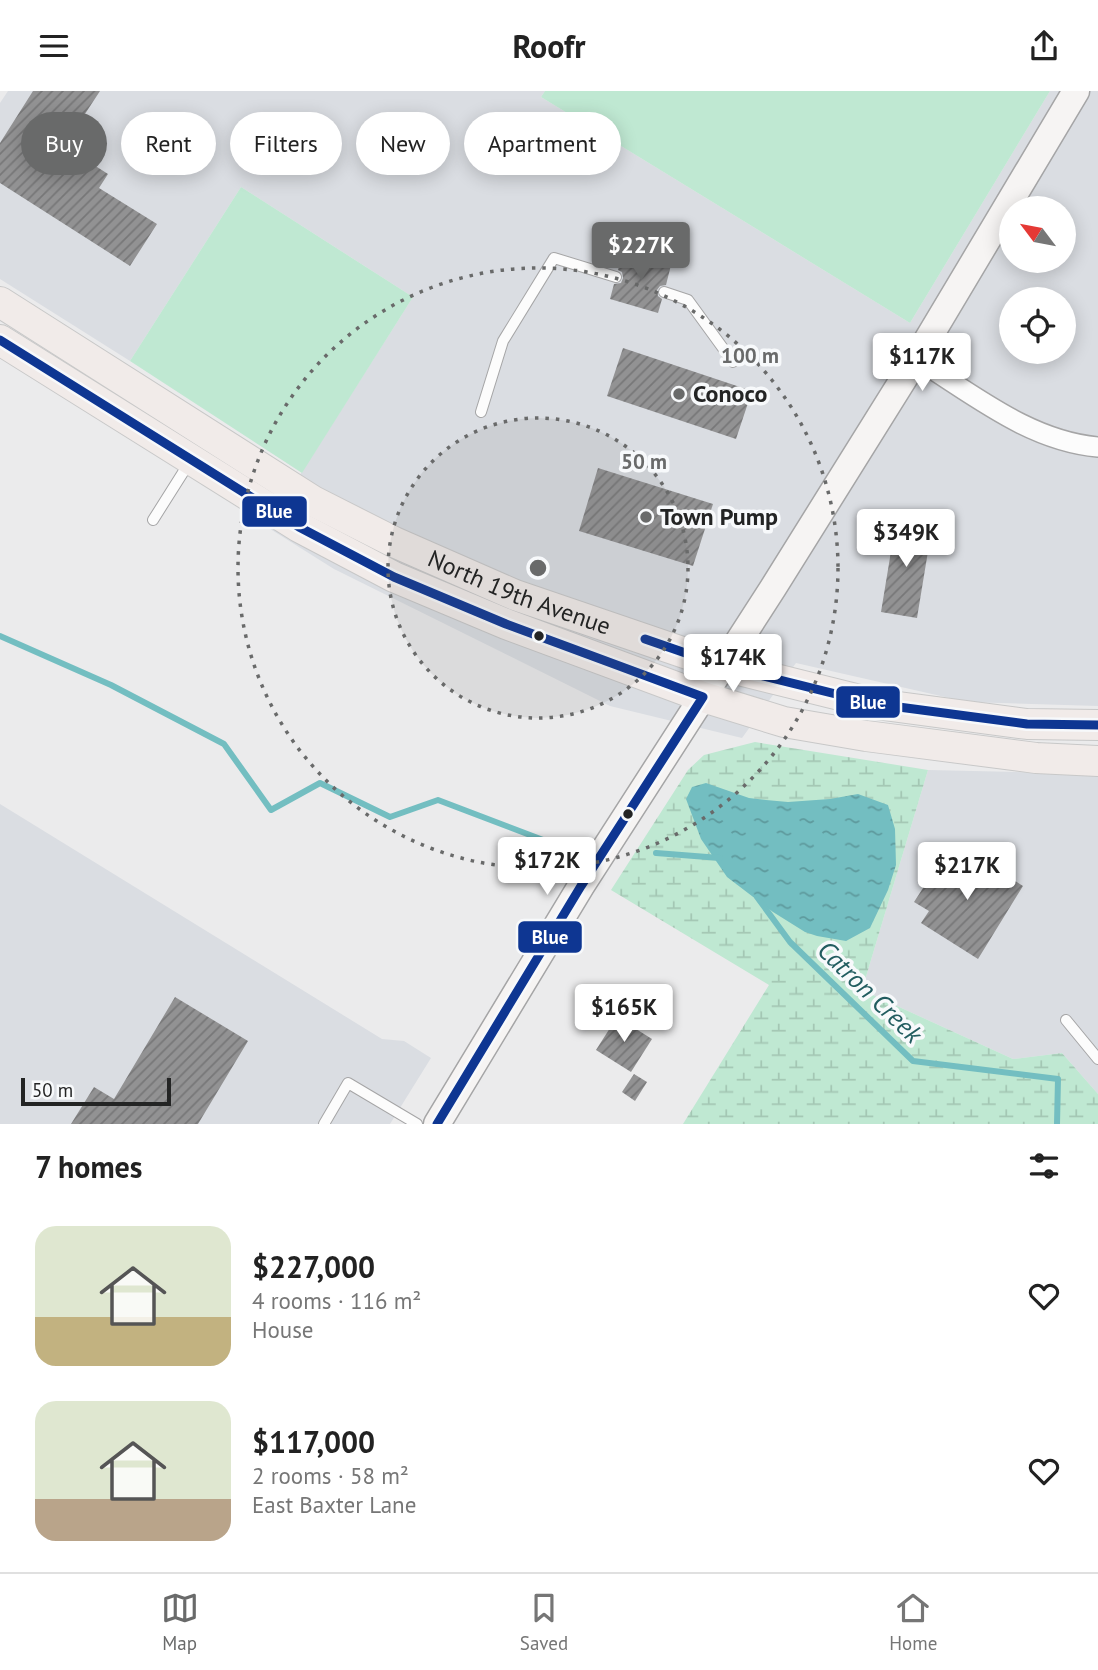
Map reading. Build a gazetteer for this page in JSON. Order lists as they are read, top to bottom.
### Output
{
  "streets": {
    "main road": ["North 19th Avenue"]
  },
  "water": ["Catron Creek"],
  "places": ["Conoco", "Town Pump"],
  "lines": ["transit line Blue"],
  "scale_bar": "50 m",
  "north": "top left",
  "page": {
    "header": "Roofr",
    "chip": [
      "Buy",
      "Rent",
      "Filters",
      "New",
      "Apartment"
    ],
    "price": [
      "$227K",
      "$117K",
      "$349K",
      "$174K",
      "$172K",
      "$217K",
      "$165K"
    ],
    "scale": "50 m",
    "heading": "7 homes",
    "list": [
      {
        "name": "$227,000",
        "note": "4 rooms · 116 m² · House"
      },
      {
        "name": "$117,000",
        "note": "2 rooms · 58 m² · East Baxter Lane"
      }
    ],
    "tabs": ["Map", "Saved", "Home"]
  },
  "rings": ["100 m", "50 m"]
}
